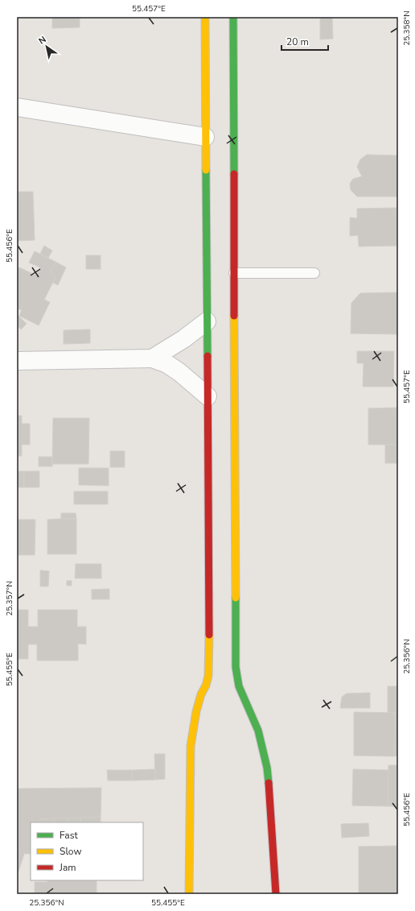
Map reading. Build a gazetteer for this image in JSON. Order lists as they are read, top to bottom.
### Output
{
  "legend": ["Fast", "Slow", "Jam"],
  "scale_bar": "20 m",
  "north": "top left",
  "coordinates": [
    "55.457°E",
    "25.358°N",
    "55.456°E",
    "25.357°N",
    "25.356°N",
    "55.455°E"
  ]
}
